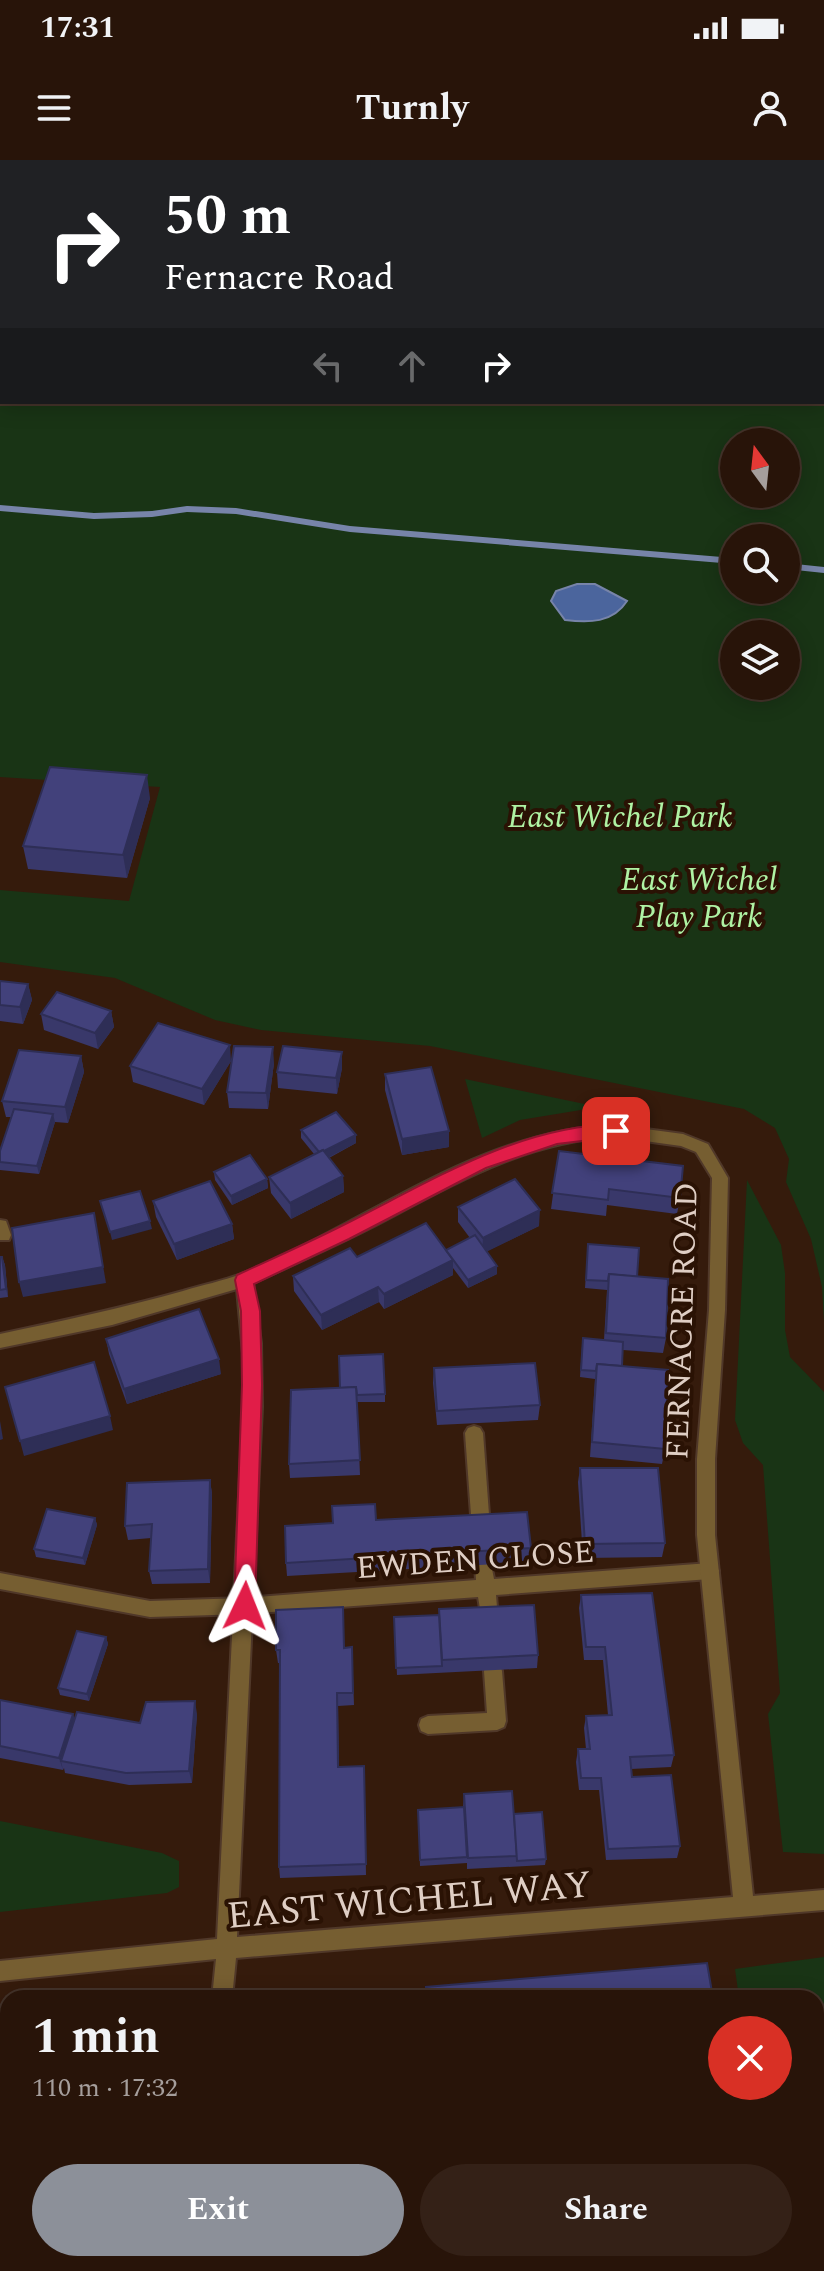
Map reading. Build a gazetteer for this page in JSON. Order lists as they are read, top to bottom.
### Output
{
  "streets": {
    "street": ["FERNACRE ROAD", "EWDEN CLOSE", "EAST WICHEL WAY"]
  },
  "crossings": [
    ["FERNACRE ROAD", "EWDEN CLOSE"],
    ["FERNACRE ROAD", "EAST WICHEL WAY"]
  ],
  "parks": ["East Wichel Park", "East Wichel Play Park"],
  "north": "top",
  "page": {
    "status": "17:31",
    "header": "Turnly",
    "turn": ["50 m", "Fernacre Road"],
    "heading": ["1 min", "110 m · 17:32"],
    "buttons": ["Exit", "Share"]
  }
}
